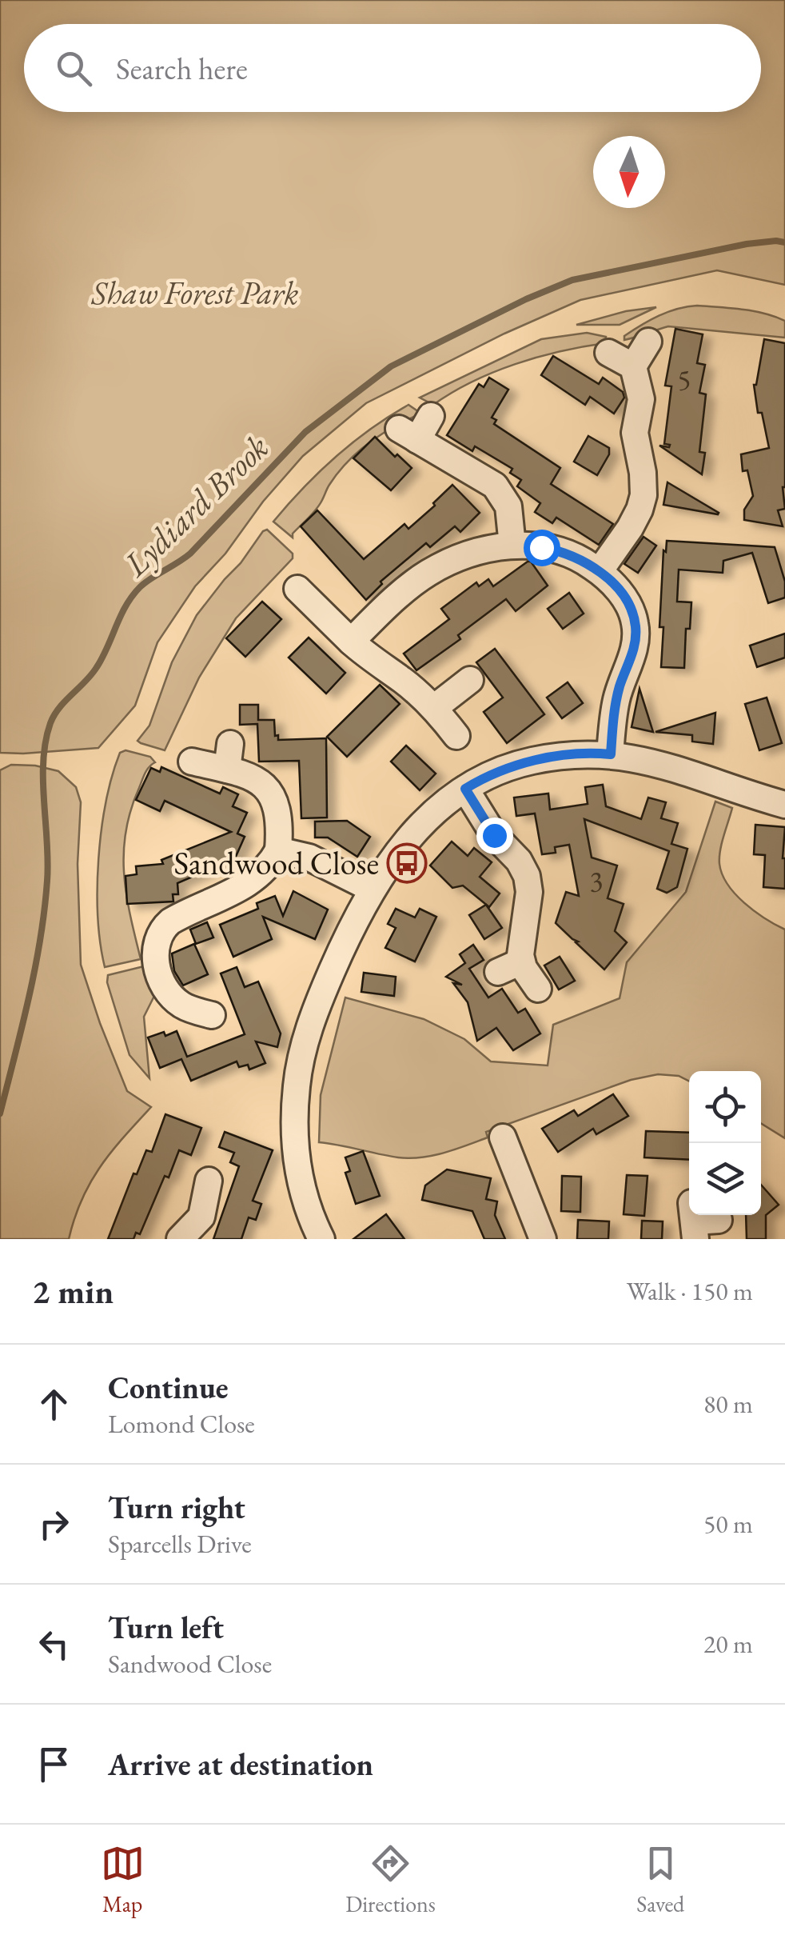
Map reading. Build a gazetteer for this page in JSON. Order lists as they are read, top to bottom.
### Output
{
  "water": ["Lydiard Brook"],
  "parks": ["Shaw Forest Park"],
  "places": {
    "bus stop": ["Sandwood Close"]
  },
  "house_numbers": ["5", "3"],
  "north": "bottom",
  "page": {
    "search": "Search here",
    "heading": ["2 min", "Walk · 150 m"],
    "list": [
      ["Continue", "Lomond Close", "80 m"],
      ["Turn right", "Sparcells Drive", "50 m"],
      ["Turn left", "Sandwood Close", "20 m"],
      "Arrive at destination"
    ],
    "nav": ["Map", "Directions", "Saved"]
  }
}
